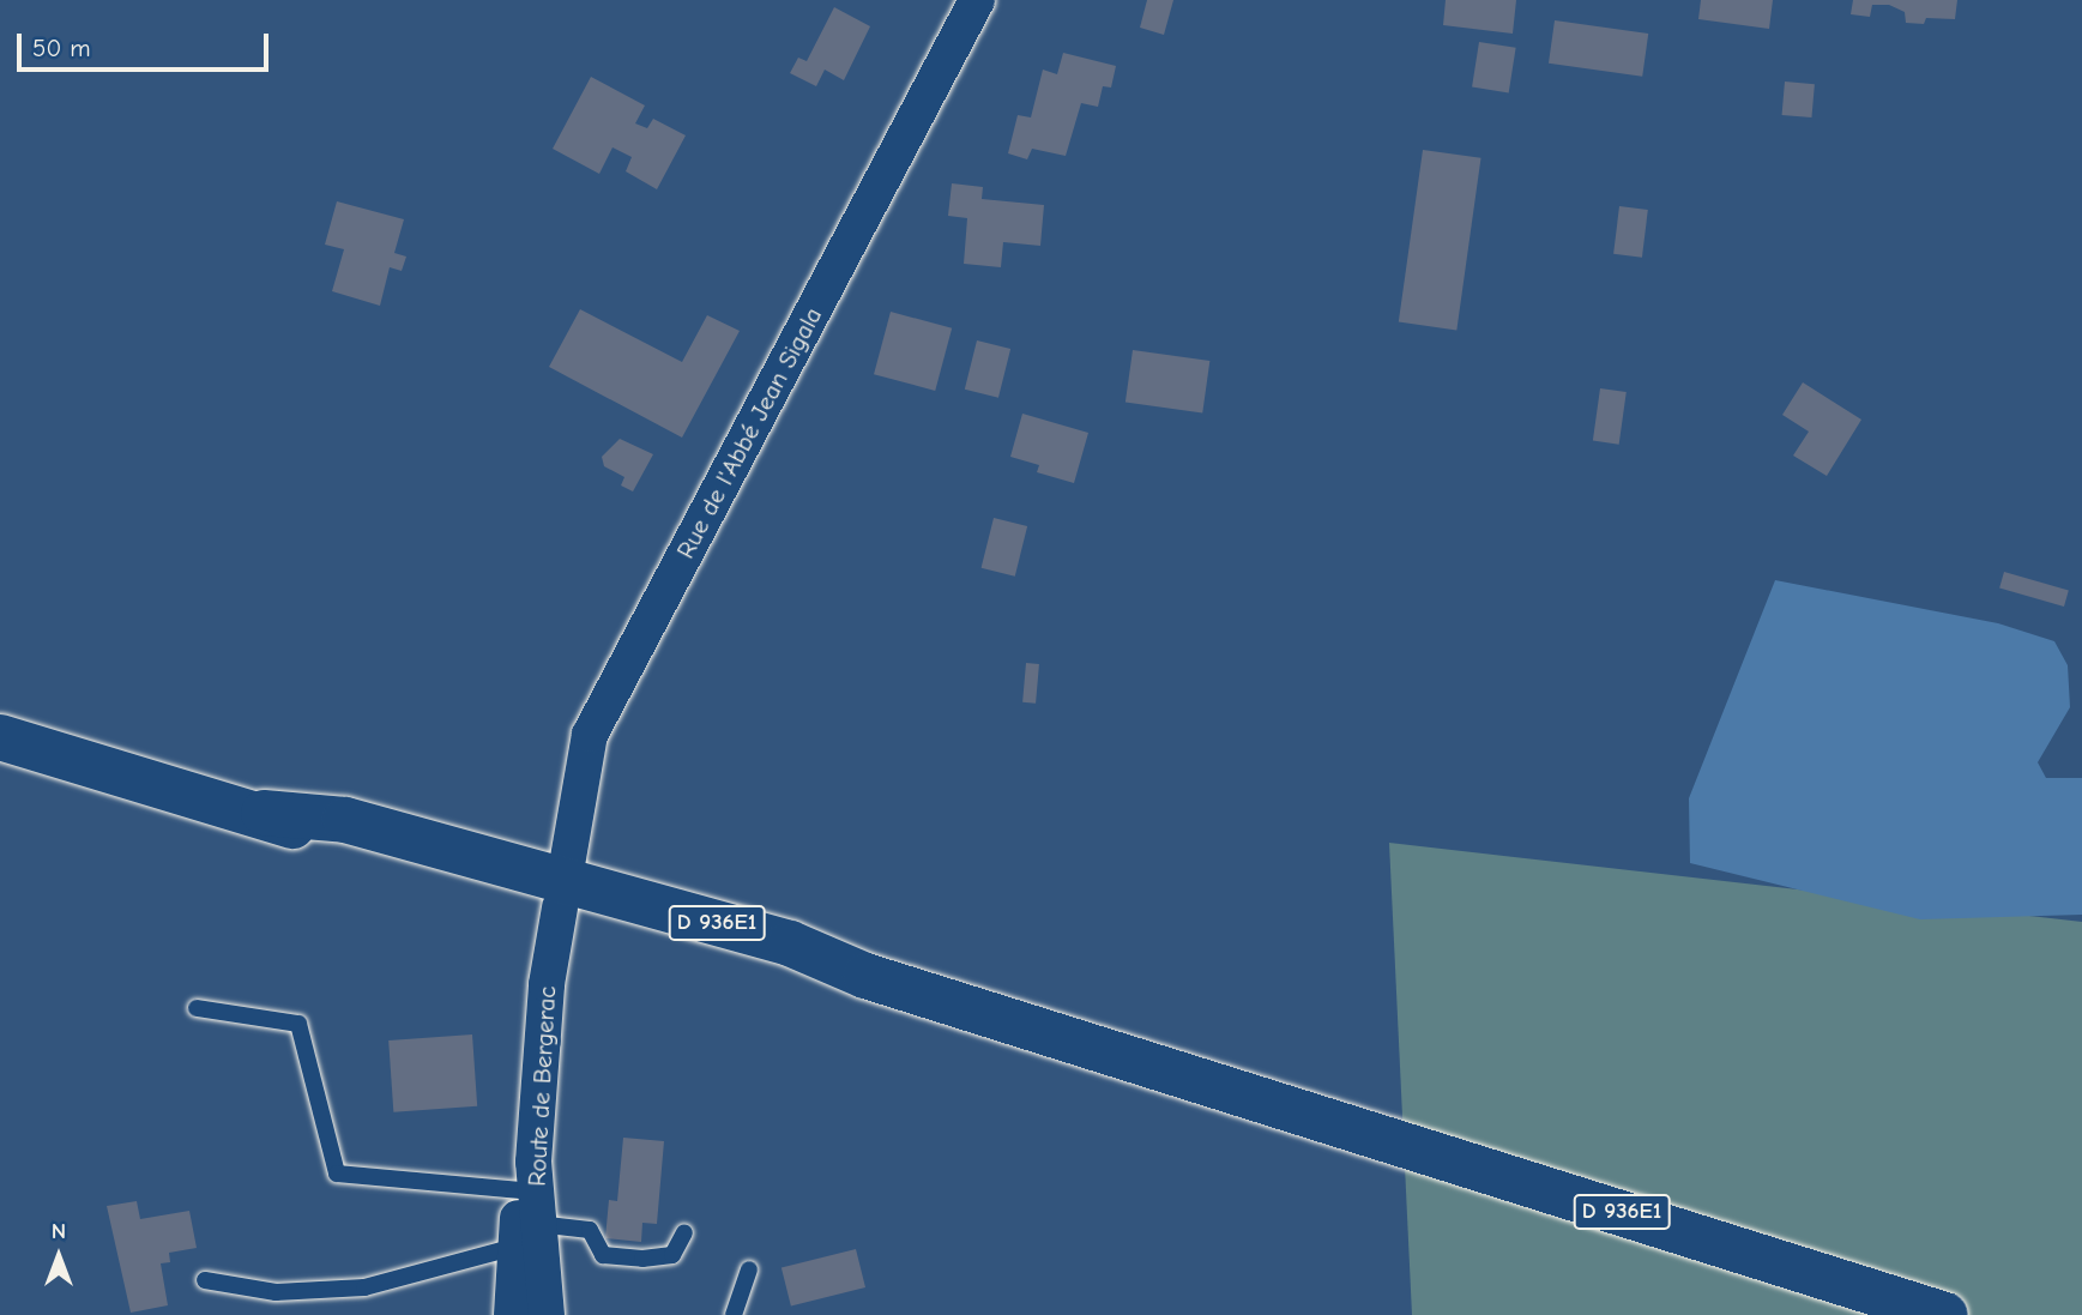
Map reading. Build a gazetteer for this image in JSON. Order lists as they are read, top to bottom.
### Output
{
  "streets": {
    "main road": ["D 936E1"],
    "street": ["Rue de l'Abbé Jean Sigala", "Route de Bergerac"]
  },
  "crossings": [
    ["Rue de l'Abbé Jean Sigala", "D 936E1"],
    ["Rue de l'Abbé Jean Sigala", "Route de Bergerac"],
    ["D 936E1", "Route de Bergerac"]
  ],
  "scale_bar": "50 m",
  "north": "top"
}
